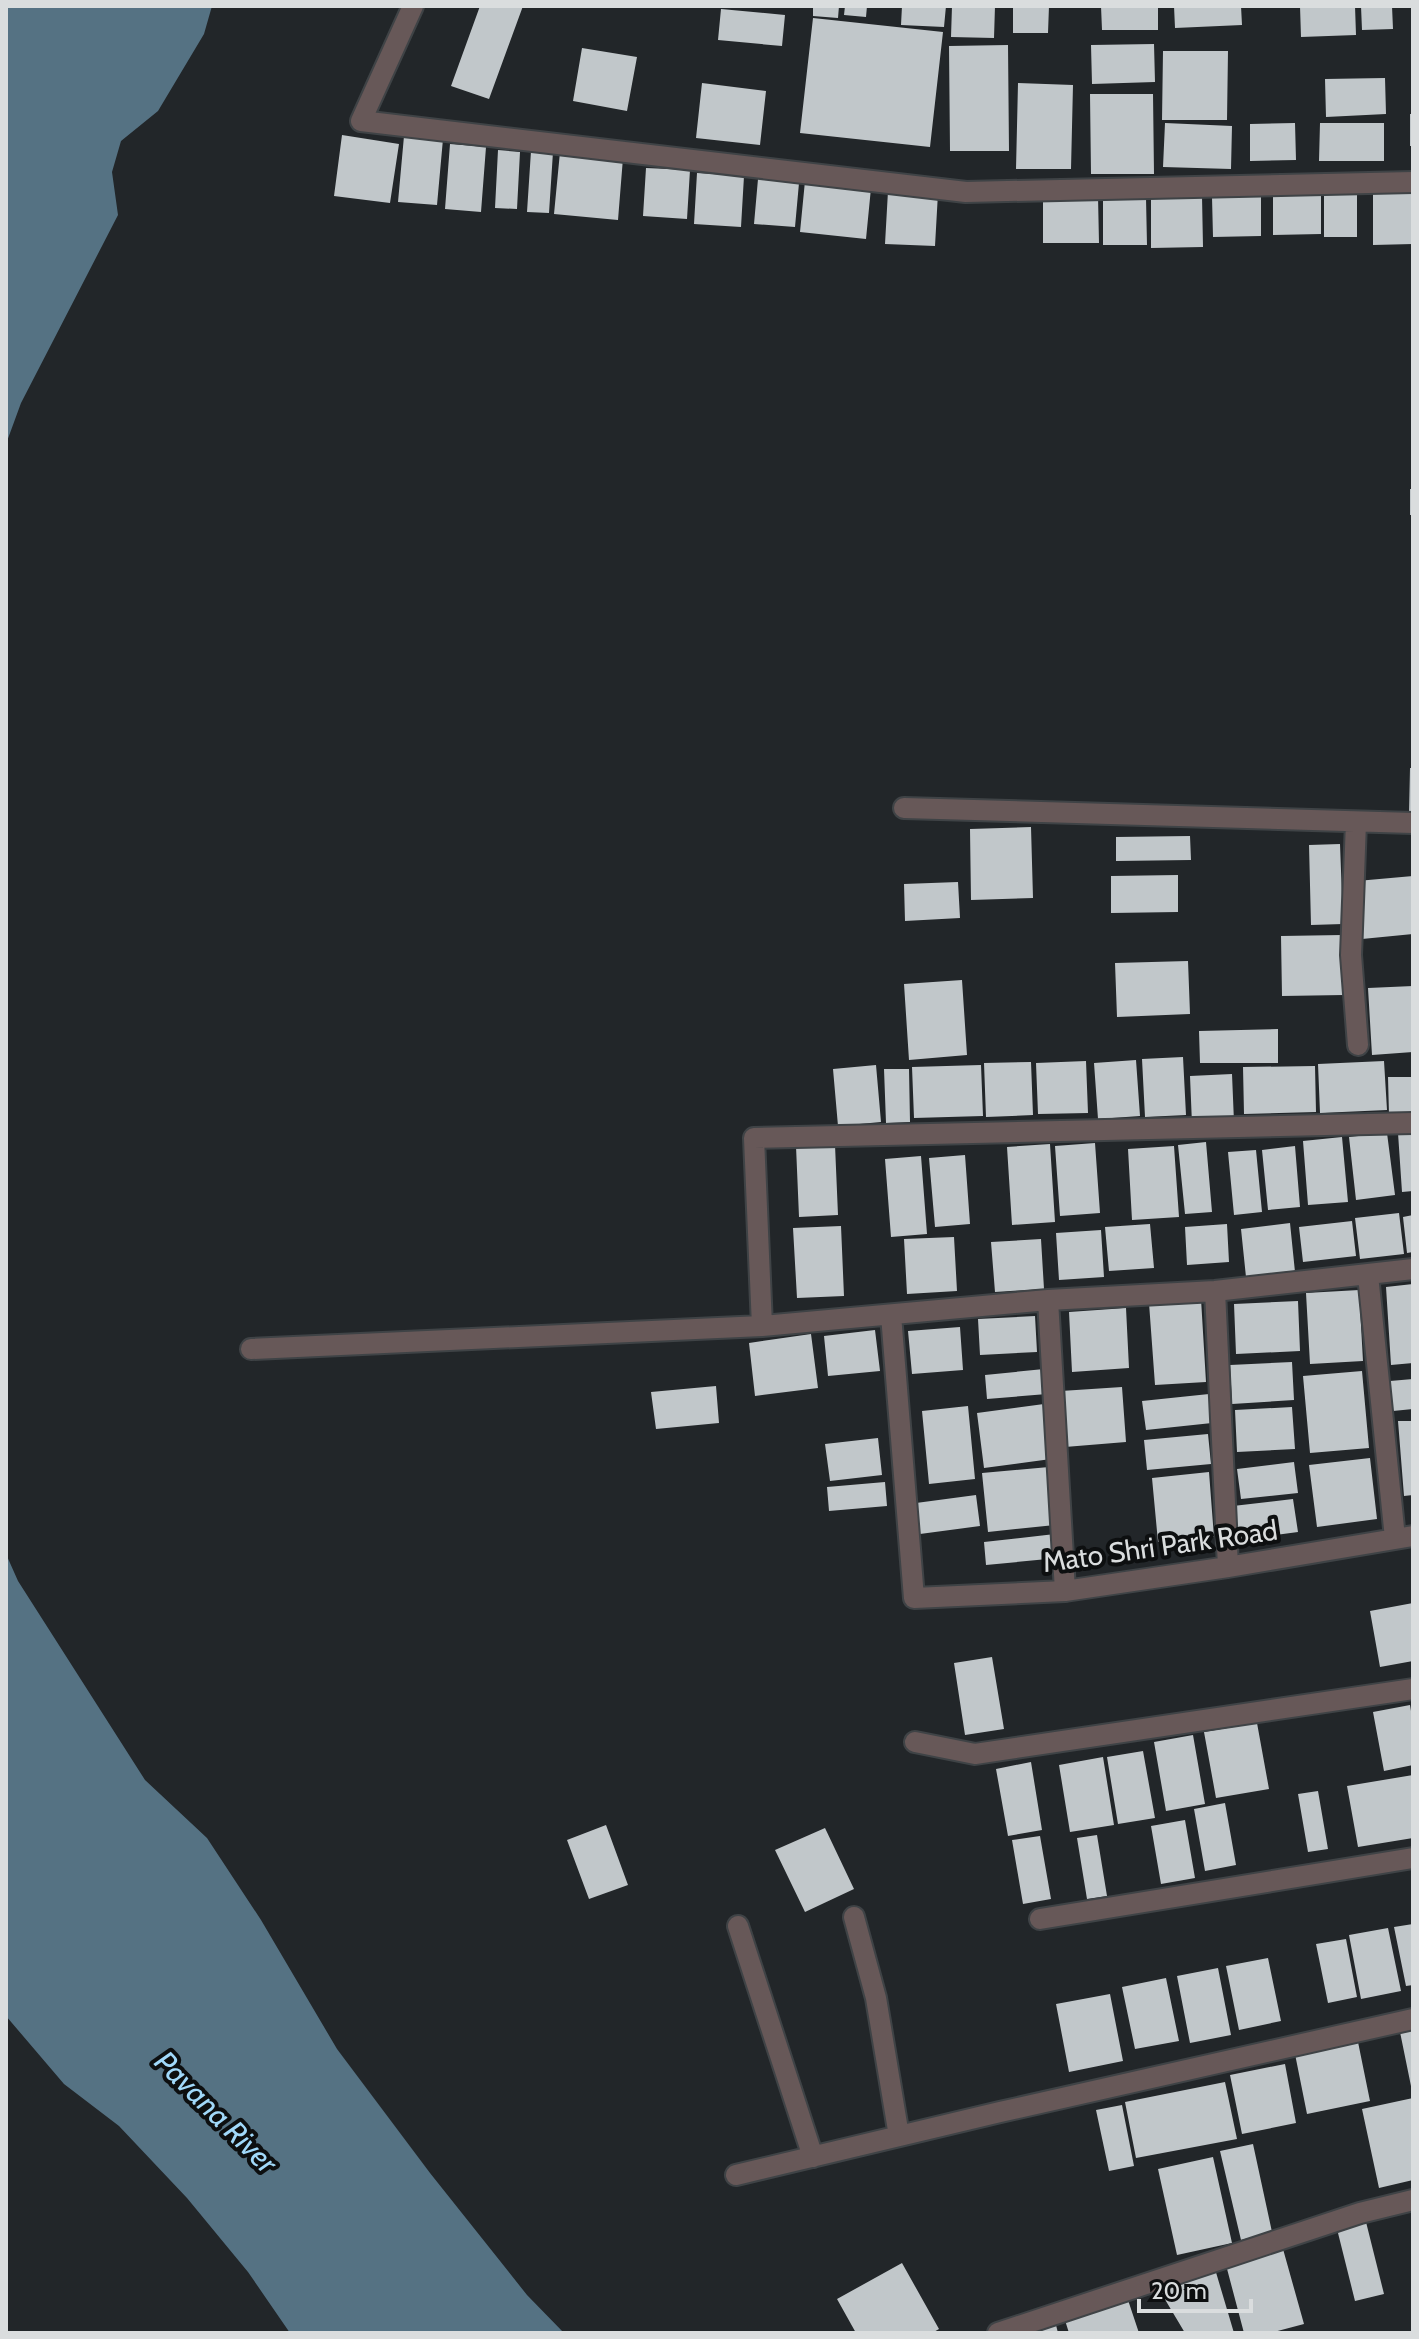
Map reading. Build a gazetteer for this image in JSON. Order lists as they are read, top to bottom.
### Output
{
  "streets": {
    "street": ["Mato Shri Park Road"]
  },
  "water": ["Pavana River"],
  "scale_bar": "20 m"
}
